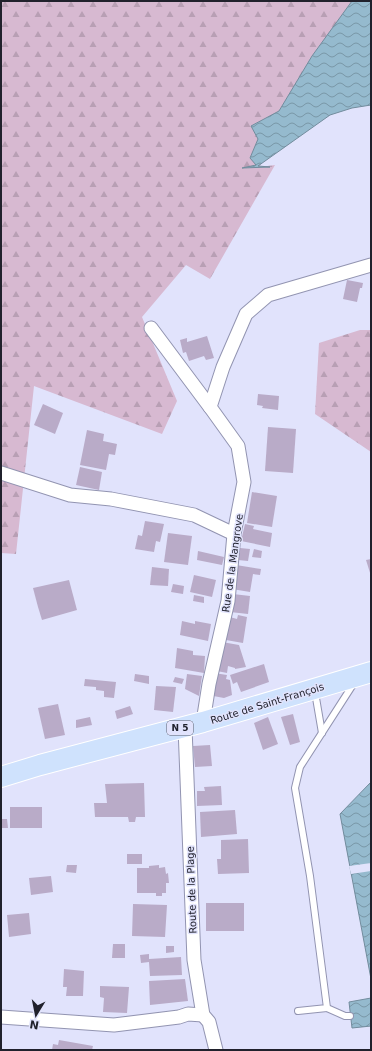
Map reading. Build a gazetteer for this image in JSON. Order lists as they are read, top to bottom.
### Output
{
  "streets": {
    "main road": ["Route de Saint-François", "N 5"],
    "street": ["Rue de la Mangrove", "Route de la Plage"]
  },
  "crossings": [
    ["Rue de la Mangrove", "Route de Saint-François"],
    ["Rue de la Mangrove", "Route de la Plage"],
    ["Route de Saint-François", "Route de la Plage"]
  ],
  "north": "bottom"
}
